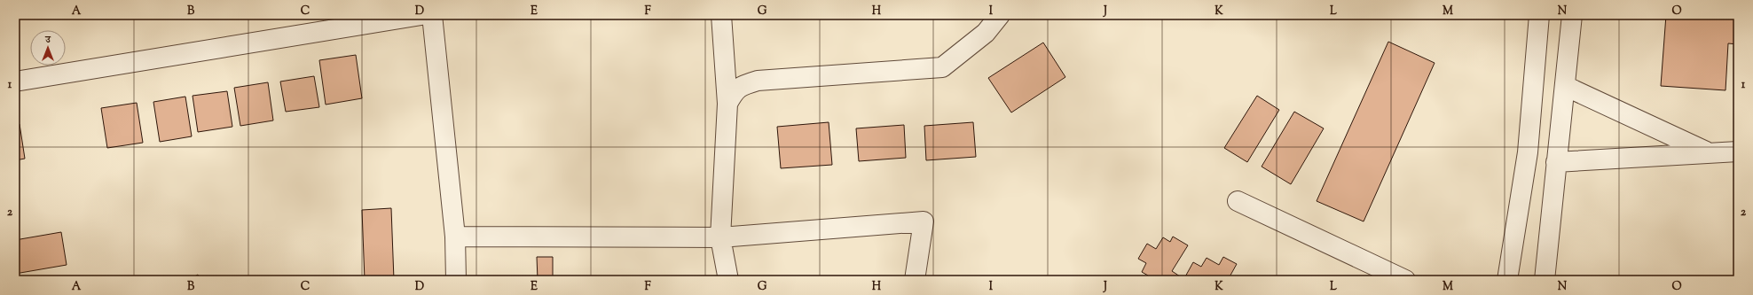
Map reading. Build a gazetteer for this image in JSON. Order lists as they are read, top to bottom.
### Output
{
  "north": "top",
  "grid": {
    "columns": [
      "A",
      "B",
      "C",
      "D",
      "E",
      "F",
      "G",
      "H",
      "I",
      "J",
      "K",
      "L",
      "M",
      "N",
      "O"
    ],
    "rows": ["1", "2"]
  }
}
